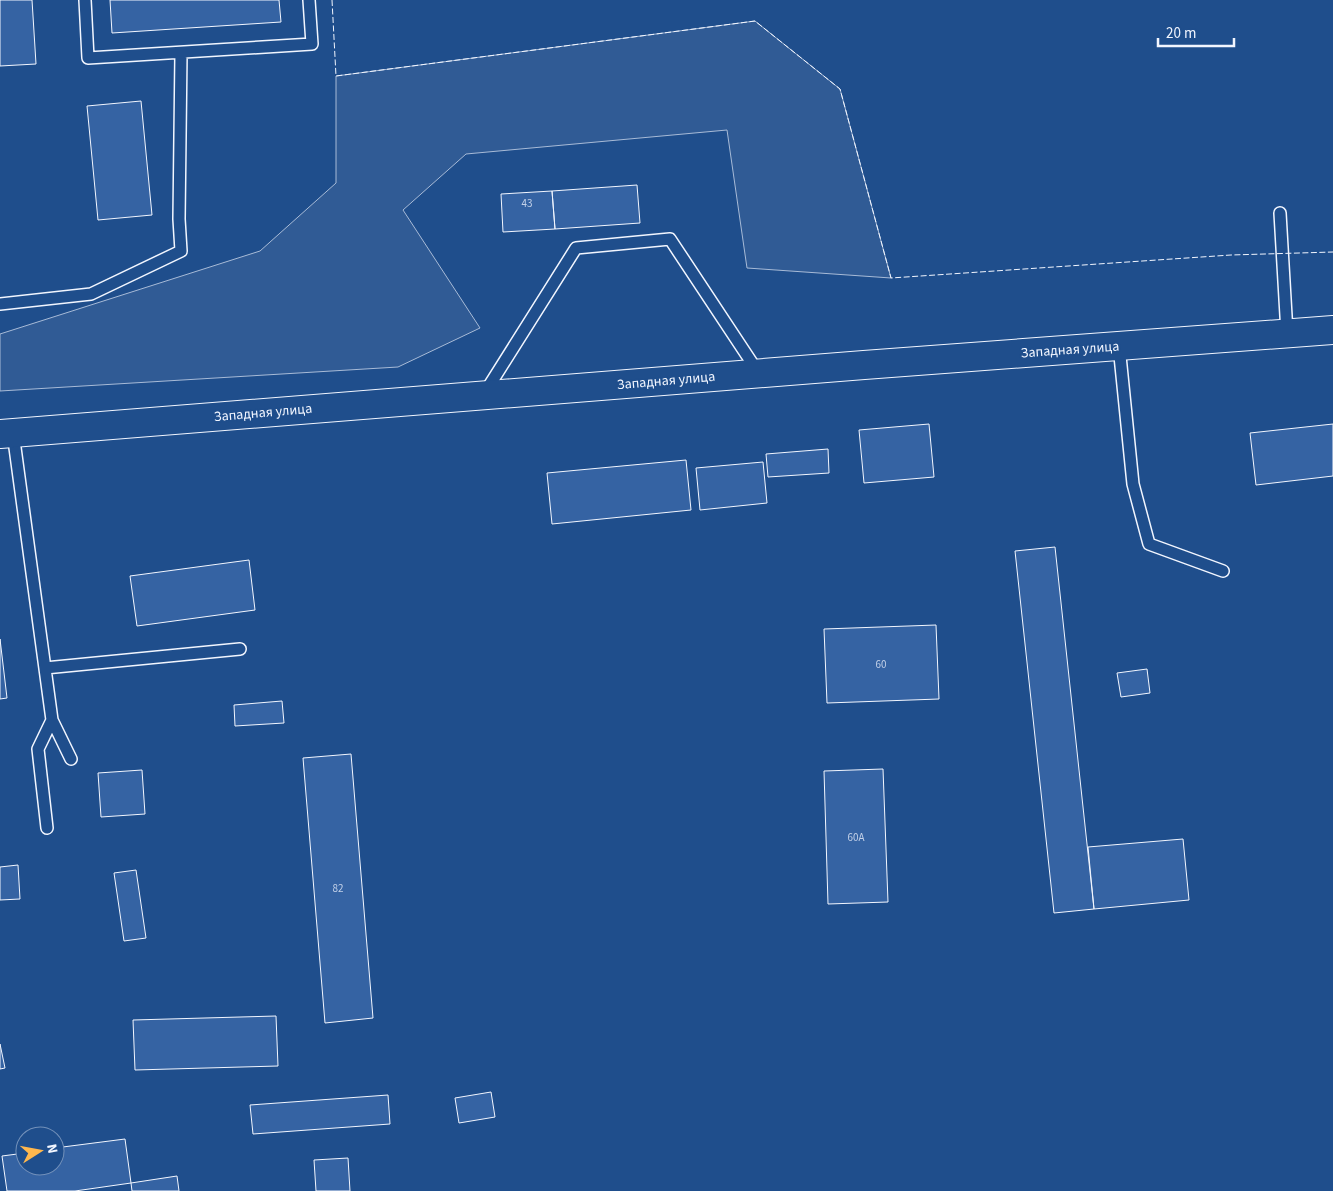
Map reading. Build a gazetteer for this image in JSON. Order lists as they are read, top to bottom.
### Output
{
  "streets": {
    "main road": ["Западная улица"]
  },
  "house_numbers": [
    "43",
    "60",
    "60А",
    "82"
  ],
  "scale_bar": "20 m",
  "north": "right"
}
